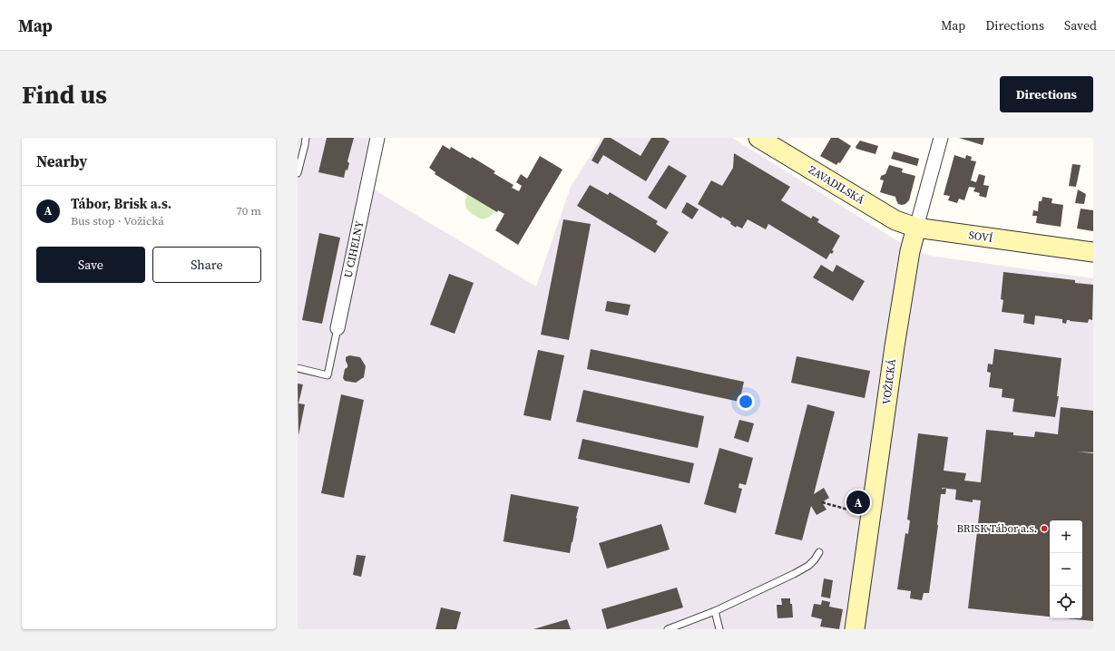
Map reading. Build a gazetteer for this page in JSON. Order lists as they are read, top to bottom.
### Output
{
  "streets": {
    "main road": ["ZAVADILSKÁ", "SOVÍ", "VOŽICKÁ"],
    "street": ["U CIHELNY"]
  },
  "crossings": [
    ["ZAVADILSKÁ", "SOVÍ"],
    ["ZAVADILSKÁ", "VOŽICKÁ"],
    ["SOVÍ", "VOŽICKÁ"]
  ],
  "places": ["BRISK Tábor a.s."],
  "page": {
    "header": "Map",
    "nav": ["Map", "Directions", "Saved"],
    "buttons": [
      "Directions",
      ["Save", "Share"]
    ],
    "title": "Find us",
    "heading": "Nearby",
    "list": [
      {
        "mark": "A",
        "name": "Tábor, Brisk a.s.",
        "note": "Bus stop · Vožická",
        "value": "70 m"
      }
    ],
    "pins": "A",
    "map_buttons": ["+", "−"]
  }
}
